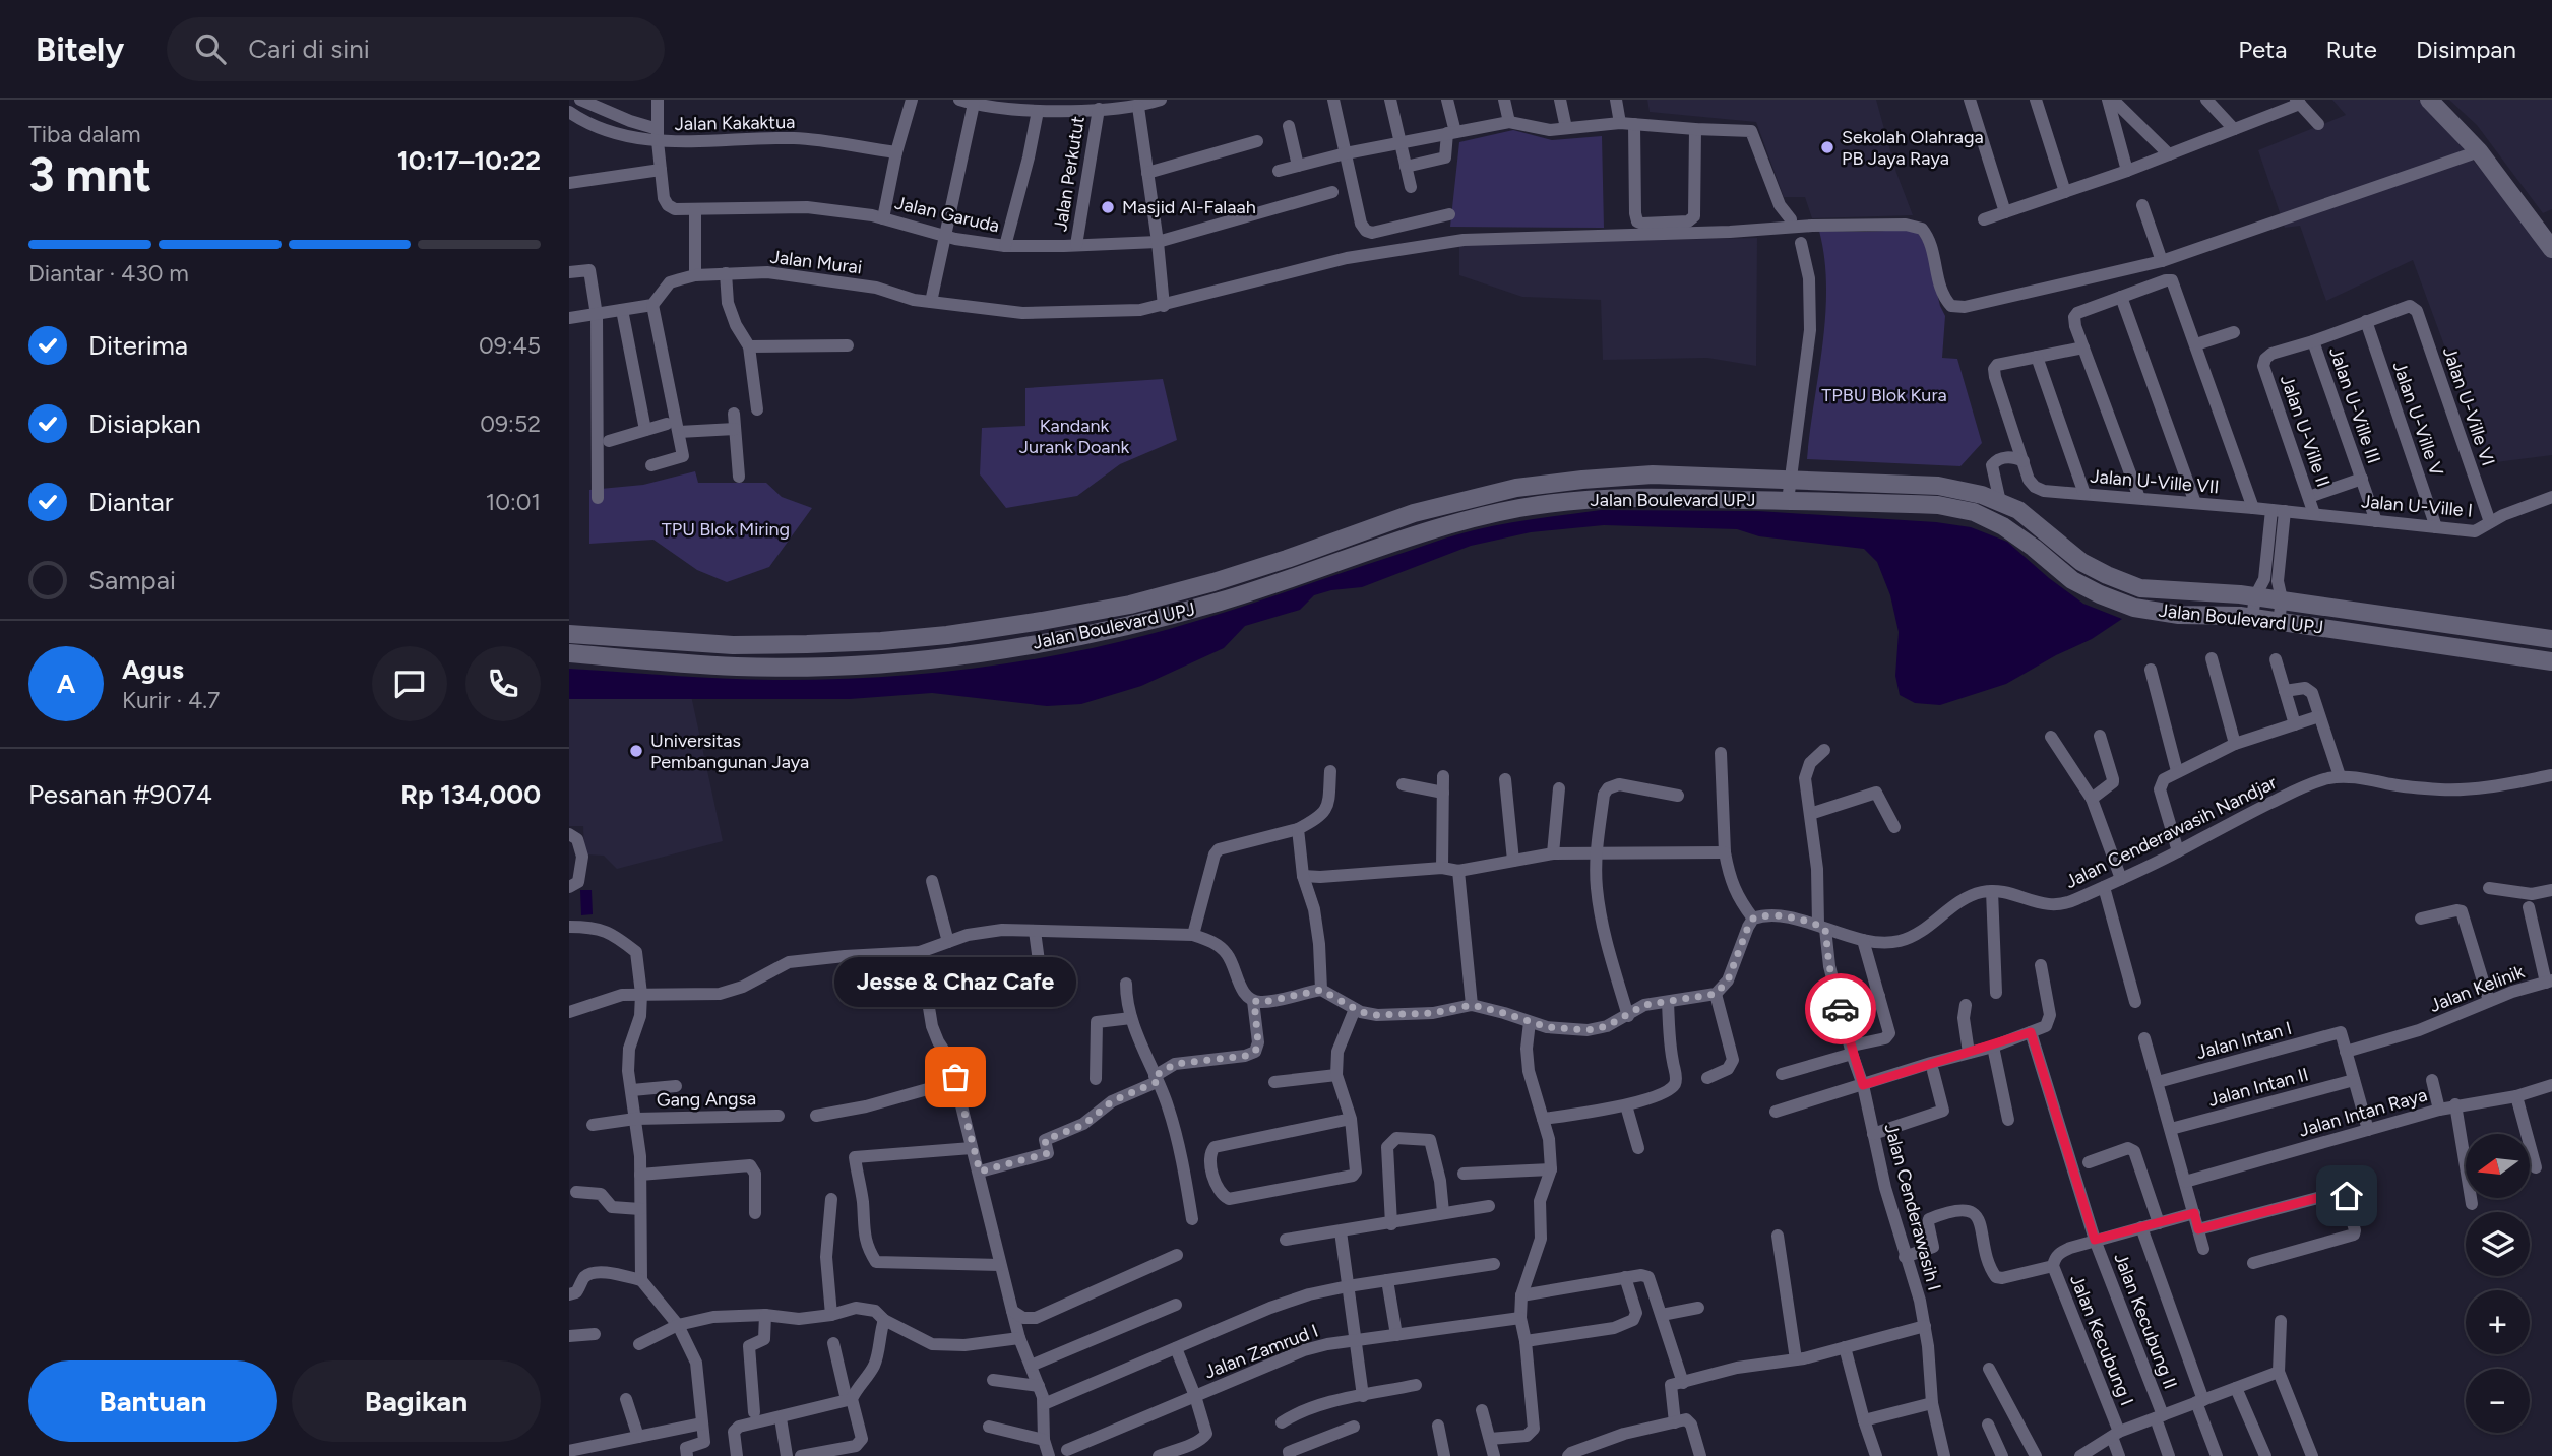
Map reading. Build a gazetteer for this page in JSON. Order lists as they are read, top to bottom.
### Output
{
  "streets": {
    "street": [
      "Jalan Kakaktua",
      "Jalan Perkutut",
      "Jalan Garuda",
      "Jalan Murai",
      "Jalan U-Ville III",
      "Jalan U-Ville VI",
      "Jalan U-Ville V",
      "Jalan U-Ville II",
      "Jalan U-Ville VII",
      "Jalan Boulevard UPJ",
      "Jalan U-Ville I",
      "Jalan Cenderawasih Nandjar",
      "Jalan Kelinik",
      "Jalan Intan I",
      "Jalan Intan II",
      "Gang Angsa",
      "Jalan Intan Raya",
      "Jalan Cenderawasih I",
      "Jalan Kecubung II",
      "Jalan Kecubung I",
      "Jalan Zamrud I"
    ]
  },
  "crossings": [
    ["Jalan Perkutut", "Jalan Garuda"],
    ["Jalan U-Ville III", "Jalan U-Ville II"],
    ["Jalan U-Ville III", "Jalan U-Ville I"],
    ["Jalan U-Ville VI", "Jalan U-Ville V"],
    ["Jalan U-Ville VI", "Jalan U-Ville I"],
    ["Jalan U-Ville V", "Jalan U-Ville I"],
    ["Jalan U-Ville II", "Jalan U-Ville I"],
    ["Jalan U-Ville VII", "Jalan U-Ville I"],
    ["Jalan Kelinik", "Jalan Intan I"]
  ],
  "parks": ["TPBU Blok Kura", "Kandank Jurank Doank", "TPU Blok Miring"],
  "places": [
    "Sekolah Olahraga PB Jaya Raya",
    "Masjid Al-Falaah",
    "Universitas Pembangunan Jaya",
    "Jesse & Chaz Cafe"
  ],
  "north": "left",
  "page": {
    "header": "Bitely",
    "search": "Cari di sini",
    "nav": ["Peta", "Rute", "Disimpan"],
    "heading": ["3 mnt", "Tiba dalam", "10:17–10:22"],
    "panel": [
      "Agus",
      "Kurir · 4.7",
      "Pesanan #9074",
      "Rp 134,000"
    ],
    "bar": "Diantar · 430 m",
    "list": [
      ["Diterima", "09:45"],
      ["Disiapkan", "09:52"],
      ["Diantar", "10:01"],
      "Sampai"
    ],
    "round": "A",
    "bubble": "Jesse & Chaz Cafe",
    "map_buttons": ["+", "−"],
    "buttons": ["Bantuan", "Bagikan"]
  }
}
